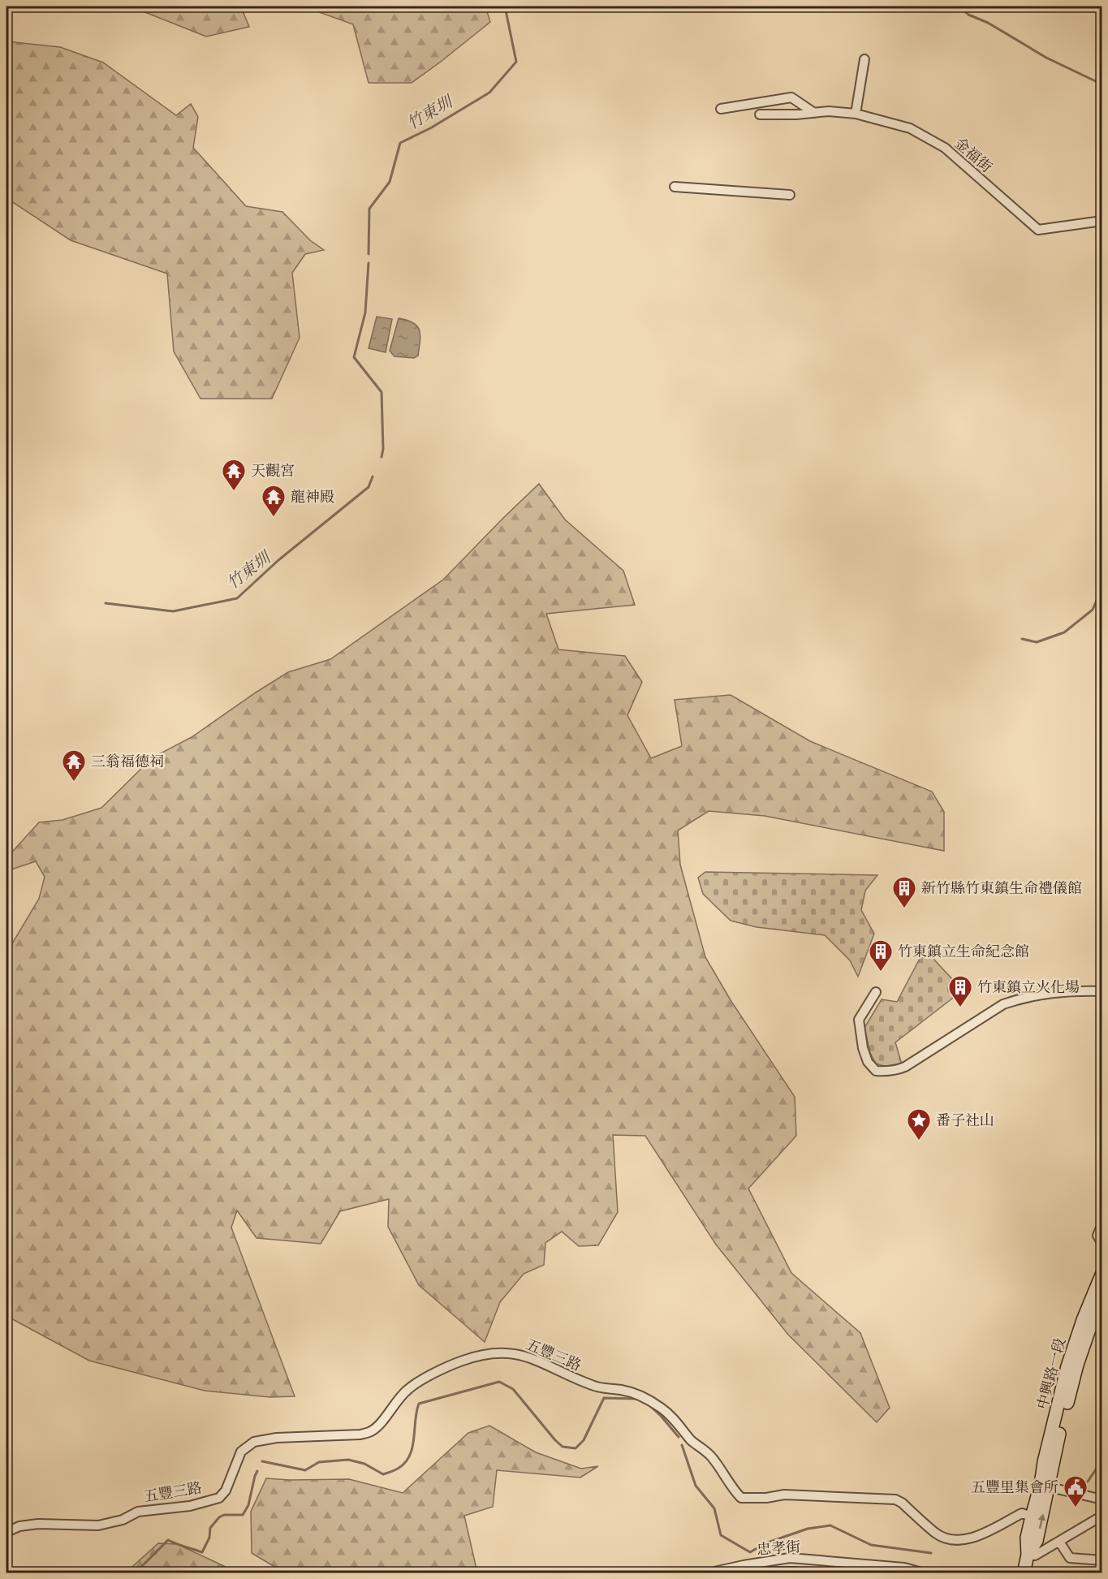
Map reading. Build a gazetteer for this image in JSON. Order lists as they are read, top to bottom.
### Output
{
  "streets": {
    "main road": ["中興路一段"],
    "street": ["金福街", "五豐三路", "忠孝街"]
  },
  "water": ["竹東圳"],
  "places": {
    "temple": ["天觀宮", "龍神殿", "三翁福德祠"],
    "building": ["新竹縣竹東鎮生命禮儀館", "竹東鎮立生命紀念館", "竹東鎮立火化場"],
    "place": ["番子社山"],
    "public building": ["五豐里集會所"]
  }
}
